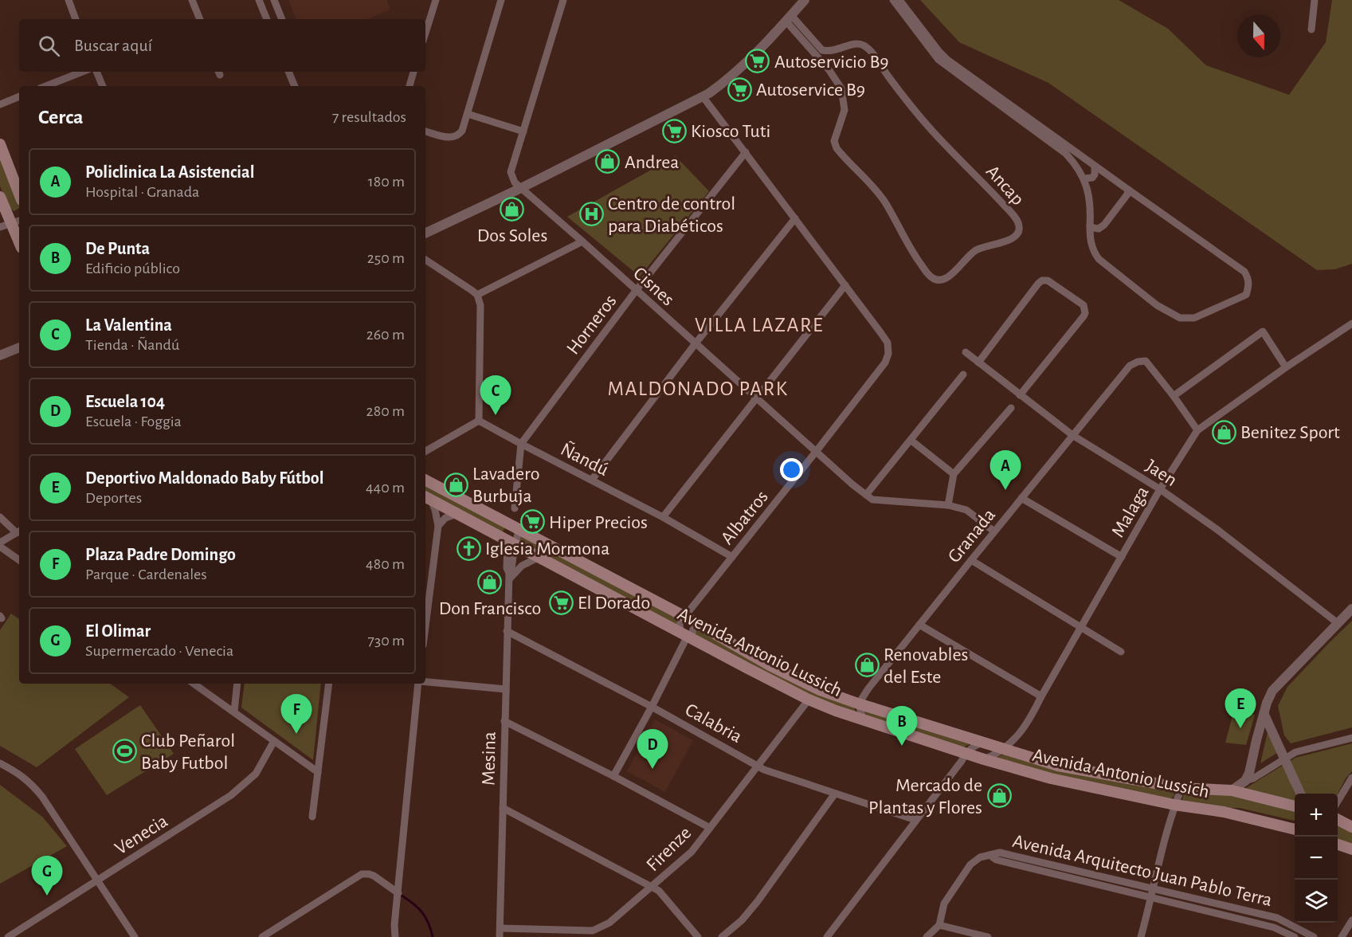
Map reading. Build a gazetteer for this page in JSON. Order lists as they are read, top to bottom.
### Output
{
  "streets": {
    "main road": ["Avenida Antonio Lussich"],
    "street": [
      "Ancap",
      "Cisnes",
      "Horneros",
      "Ñandú",
      "Jaen",
      "Malaga",
      "Albatros",
      "Granada",
      "Calabria",
      "Mesina",
      "Venecia",
      "Firenze",
      "Avenida Arquitecto Juan Pablo Terra"
    ]
  },
  "crossings": [
    ["Cisnes", "Horneros"],
    ["Cisnes", "Albatros"],
    ["Horneros", "Ñandú"],
    ["Ñandú", "Albatros"],
    ["Jaen", "Malaga"],
    ["Jaen", "Granada"],
    ["Malaga", "Avenida Antonio Lussich"],
    ["Albatros", "Avenida Antonio Lussich"],
    ["Granada", "Avenida Antonio Lussich"],
    ["Avenida Antonio Lussich", "Mesina"],
    ["Avenida Antonio Lussich", "Firenze"],
    ["Calabria", "Mesina"],
    ["Calabria", "Firenze"],
    ["Mesina", "Firenze"]
  ],
  "districts": ["VILLA LAZARE", "MALDONADO PARK"],
  "places": {
    "supermarket": [
      "Autoservicio B9",
      "Autoservice B9",
      "Kiosco Tuti",
      "Hiper Precios",
      "El Dorado"
    ],
    "shop": [
      "Andrea",
      "Dos Soles",
      "Benitez Sport",
      "Lavadero Burbuja",
      "Don Francisco",
      "Renovables del Este",
      "Mercado de Plantas y Flores"
    ],
    "hospital": ["Centro de control para Diabéticos"],
    "church": ["Iglesia Mormona"],
    "sports": ["Club Peñarol Baby Futbol"]
  },
  "north": "bottom",
  "page": {
    "search": "Buscar aquí",
    "heading": ["Cerca", "7 resultados"],
    "list": [
      {
        "mark": "A",
        "name": "Policlinica La Asistencial",
        "note": "Hospital · Granada",
        "value": "180 m"
      },
      {
        "mark": "B",
        "name": "De Punta",
        "note": "Edificio público",
        "value": "250 m"
      },
      {
        "mark": "C",
        "name": "La Valentina",
        "note": "Tienda · Ñandú",
        "value": "260 m"
      },
      {
        "mark": "D",
        "name": "Escuela 104",
        "note": "Escuela · Foggia",
        "value": "280 m"
      },
      {
        "mark": "E",
        "name": "Deportivo Maldonado Baby Fútbol",
        "note": "Deportes",
        "value": "440 m"
      },
      {
        "mark": "F",
        "name": "Plaza Padre Domingo",
        "note": "Parque · Cardenales",
        "value": "480 m"
      },
      {
        "mark": "G",
        "name": "El Olimar",
        "note": "Supermercado · Venecia",
        "value": "730 m"
      }
    ],
    "pins": [
      "C",
      "A",
      "E",
      "F",
      "B",
      "D",
      "G"
    ],
    "map_buttons": ["+", "−"]
  }
}
